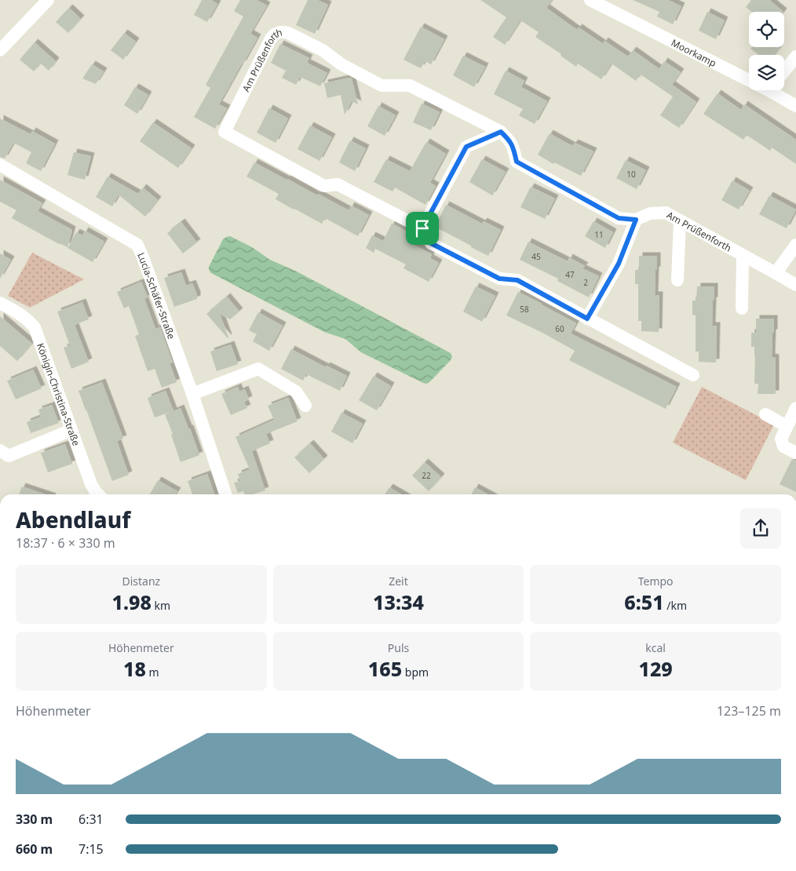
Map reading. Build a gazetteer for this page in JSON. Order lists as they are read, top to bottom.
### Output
{
  "streets": {
    "street": [
      "Moorkamp",
      "Am Prüßenforth",
      "Lucia-Schäfer-Straße",
      "Königin-Christina-Straße"
    ]
  },
  "house_numbers": [
    "10",
    "11",
    "45",
    "47",
    "2",
    "58",
    "60",
    "22"
  ],
  "page": {
    "heading": ["Abendlauf", "18:37 · 6 × 330 m"],
    "stats": [
      ["Distanz", "1.98 km"],
      ["Zeit", "13:34"],
      ["Tempo", "6:51 /km"],
      ["Höhenmeter", "18 m"],
      ["Puls", "165 bpm"],
      ["kcal", "129"]
    ],
    "chart": ["Höhenmeter", "123–125 m"],
    "list": [
      {
        "name": "330 m",
        "note": "6:31"
      },
      {
        "name": "660 m",
        "note": "7:15"
      }
    ]
  }
}
